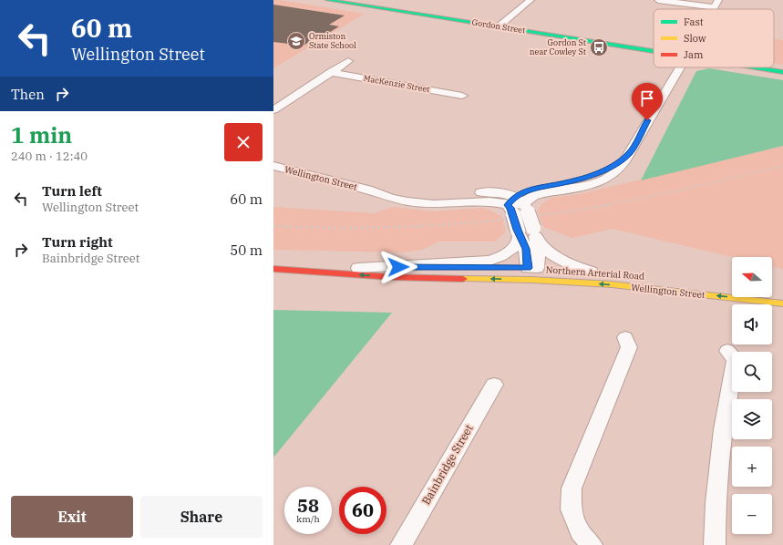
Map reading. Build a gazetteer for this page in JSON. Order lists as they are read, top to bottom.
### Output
{
  "streets": {
    "street": [
      "Gordon Street",
      "MacKenzie Street",
      "Wellington Street",
      "Northern Arterial Road",
      "Bainbridge Street"
    ]
  },
  "one_way": ["Wellington Street"],
  "places": {
    "school or university": ["Ormiston State School"],
    "bus stop": ["Gordon St near Cowley St"]
  },
  "legend": ["Fast", "Slow", "Jam"],
  "north": "left",
  "page": {
    "turn": ["60 m", "Wellington Street"],
    "then": "Then",
    "heading": ["1 min", "240 m · 12:40"],
    "list": [
      {
        "name": "Turn left",
        "note": "Wellington Street",
        "value": "60 m"
      },
      {
        "name": "Turn right",
        "note": "Bainbridge Street",
        "value": "50 m"
      }
    ],
    "map_buttons": ["+", "−"],
    "speed": "58 km/h",
    "limit": "60",
    "buttons": ["Exit", "Share"]
  }
}
